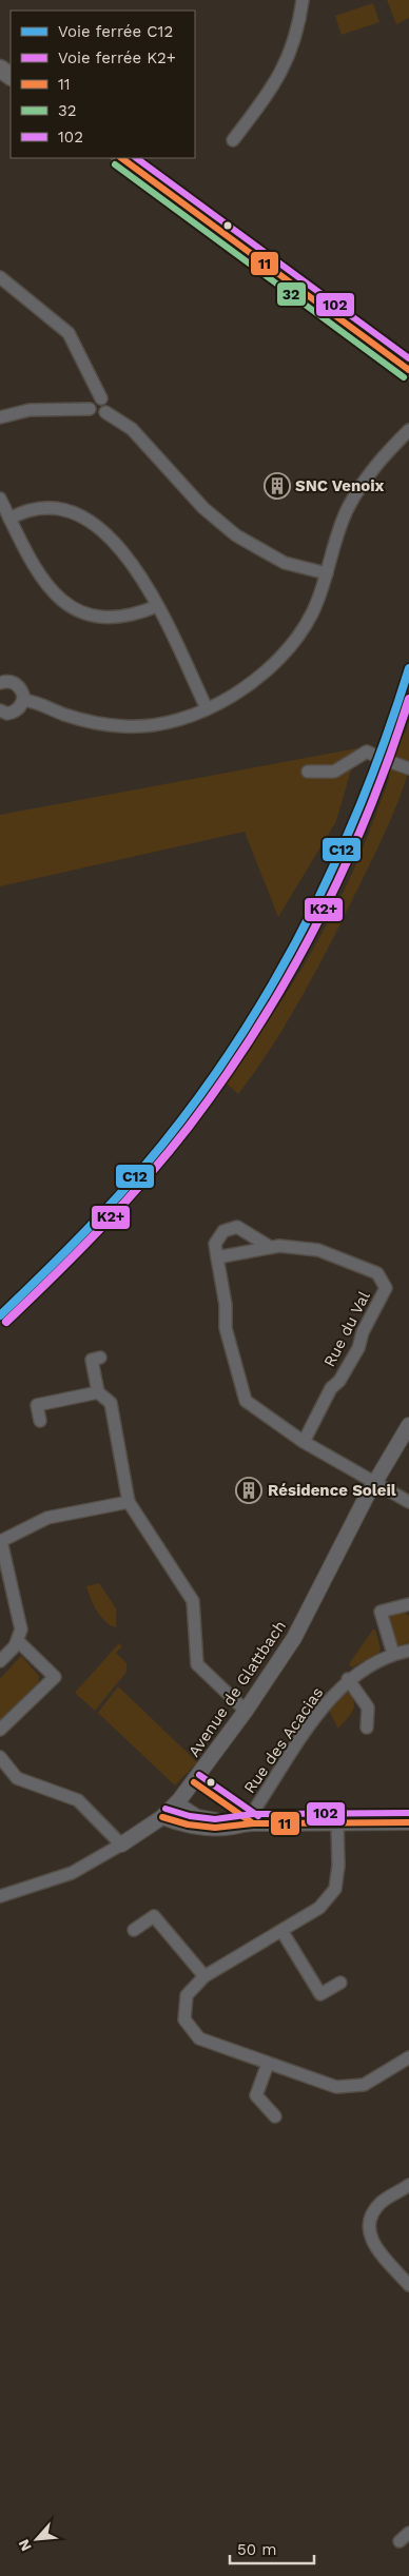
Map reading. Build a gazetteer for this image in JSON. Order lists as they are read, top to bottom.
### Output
{
  "streets": {
    "street": ["Rue du Val", "Avenue de Glattbach", "Rue des Acacias"]
  },
  "crossings": [
    ["Rue du Val", "Avenue de Glattbach"]
  ],
  "places": {
    "building": ["SNC Venoix", "Résidence Soleil"]
  },
  "lines": [
    "transit line 11",
    "transit line 102",
    "transit line 32",
    "rail line C12",
    "rail line K2+"
  ],
  "legend": [
    "Voie ferrée C12",
    "Voie ferrée K2+",
    "11",
    "32",
    "102"
  ],
  "scale_bar": "50 m",
  "north": "bottom left"
}
